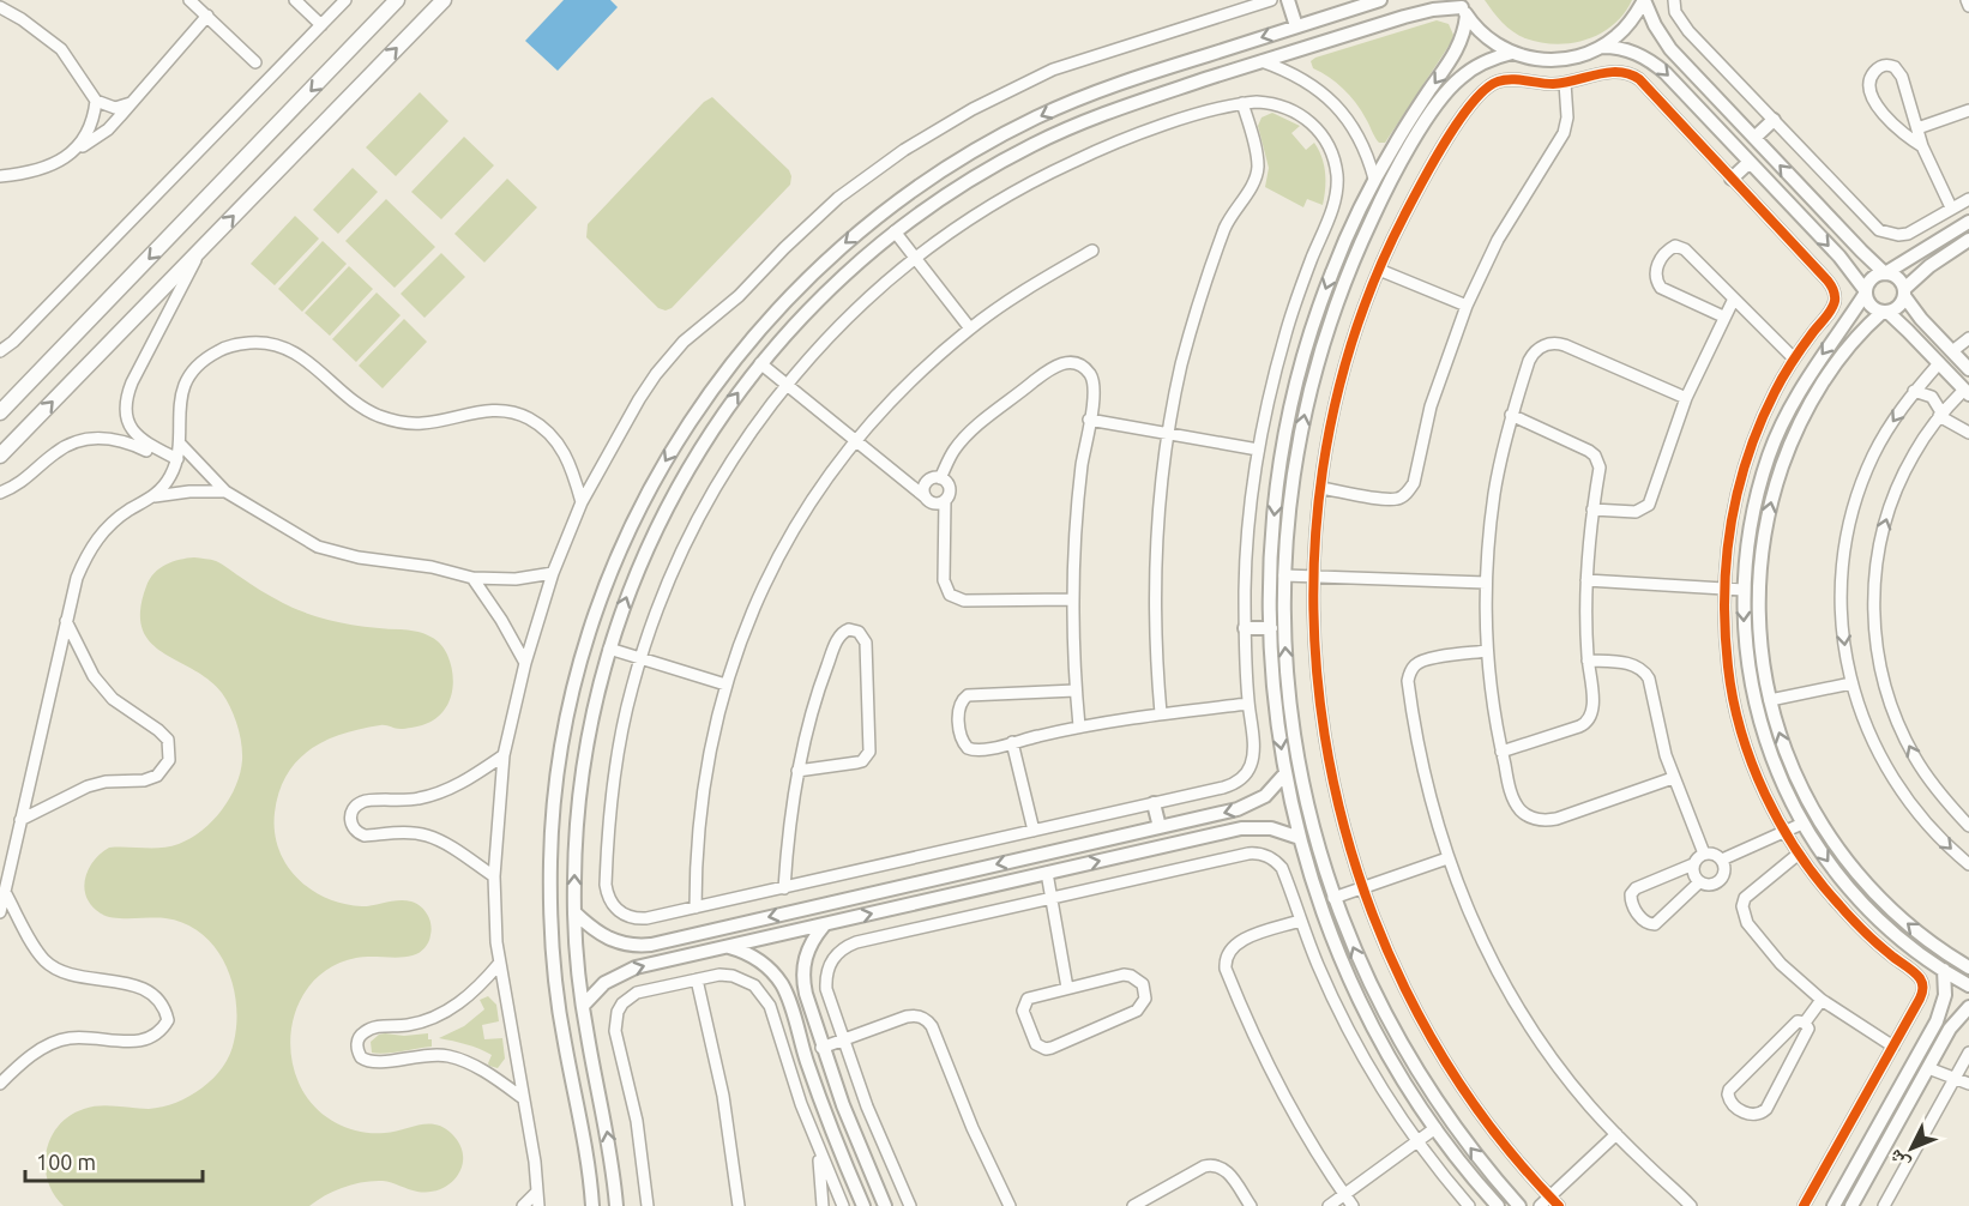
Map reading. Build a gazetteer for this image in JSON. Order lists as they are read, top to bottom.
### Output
{
  "scale_bar": "100 m",
  "north": "bottom left"
}
